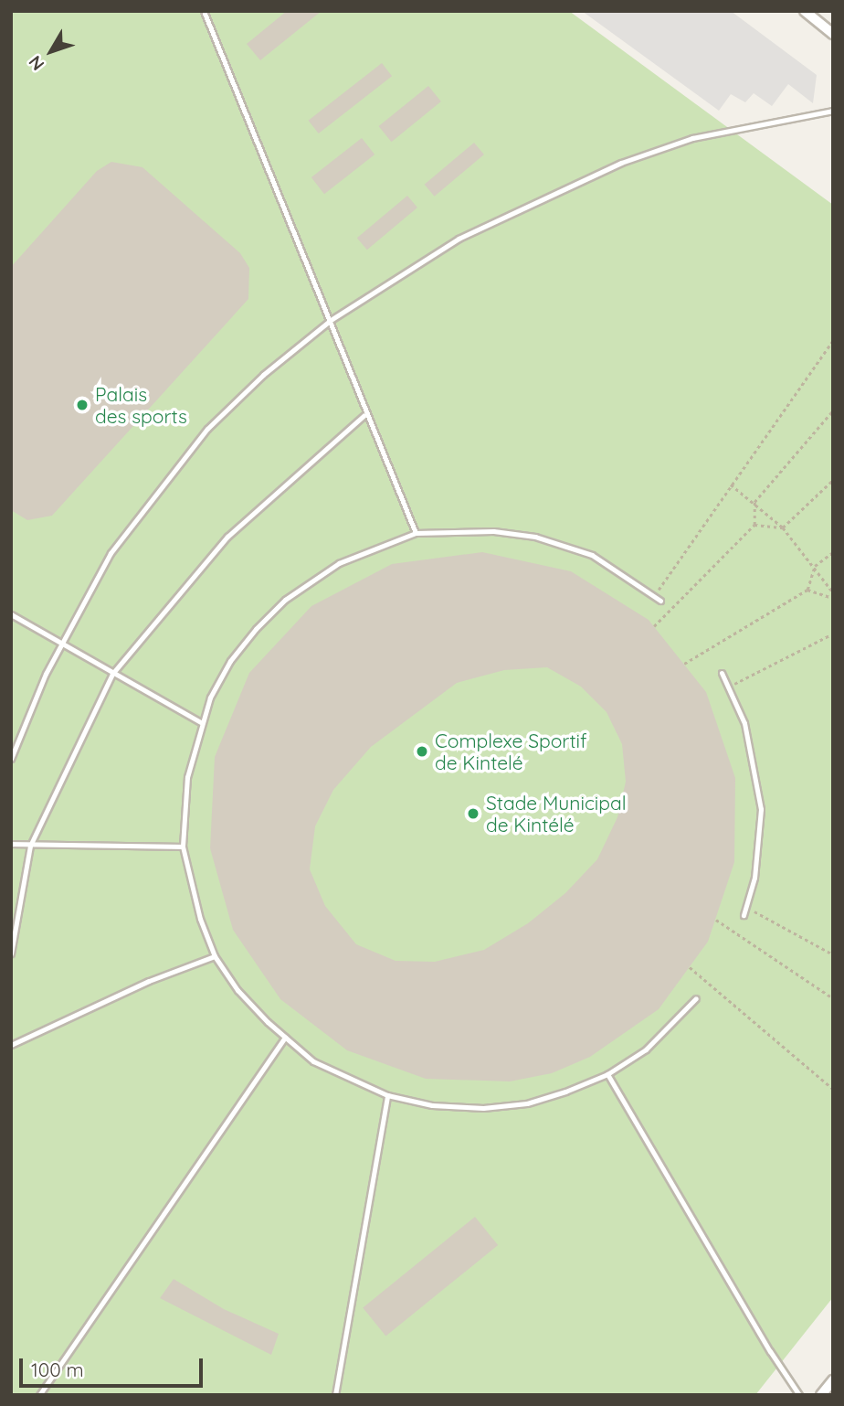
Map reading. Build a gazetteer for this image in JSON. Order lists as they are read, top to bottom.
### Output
{
  "places": ["Palais des sports", "Complexe Sportif de Kintelé", "Stade Municipal de Kintélé"],
  "scale_bar": "100 m",
  "north": "bottom left"
}
